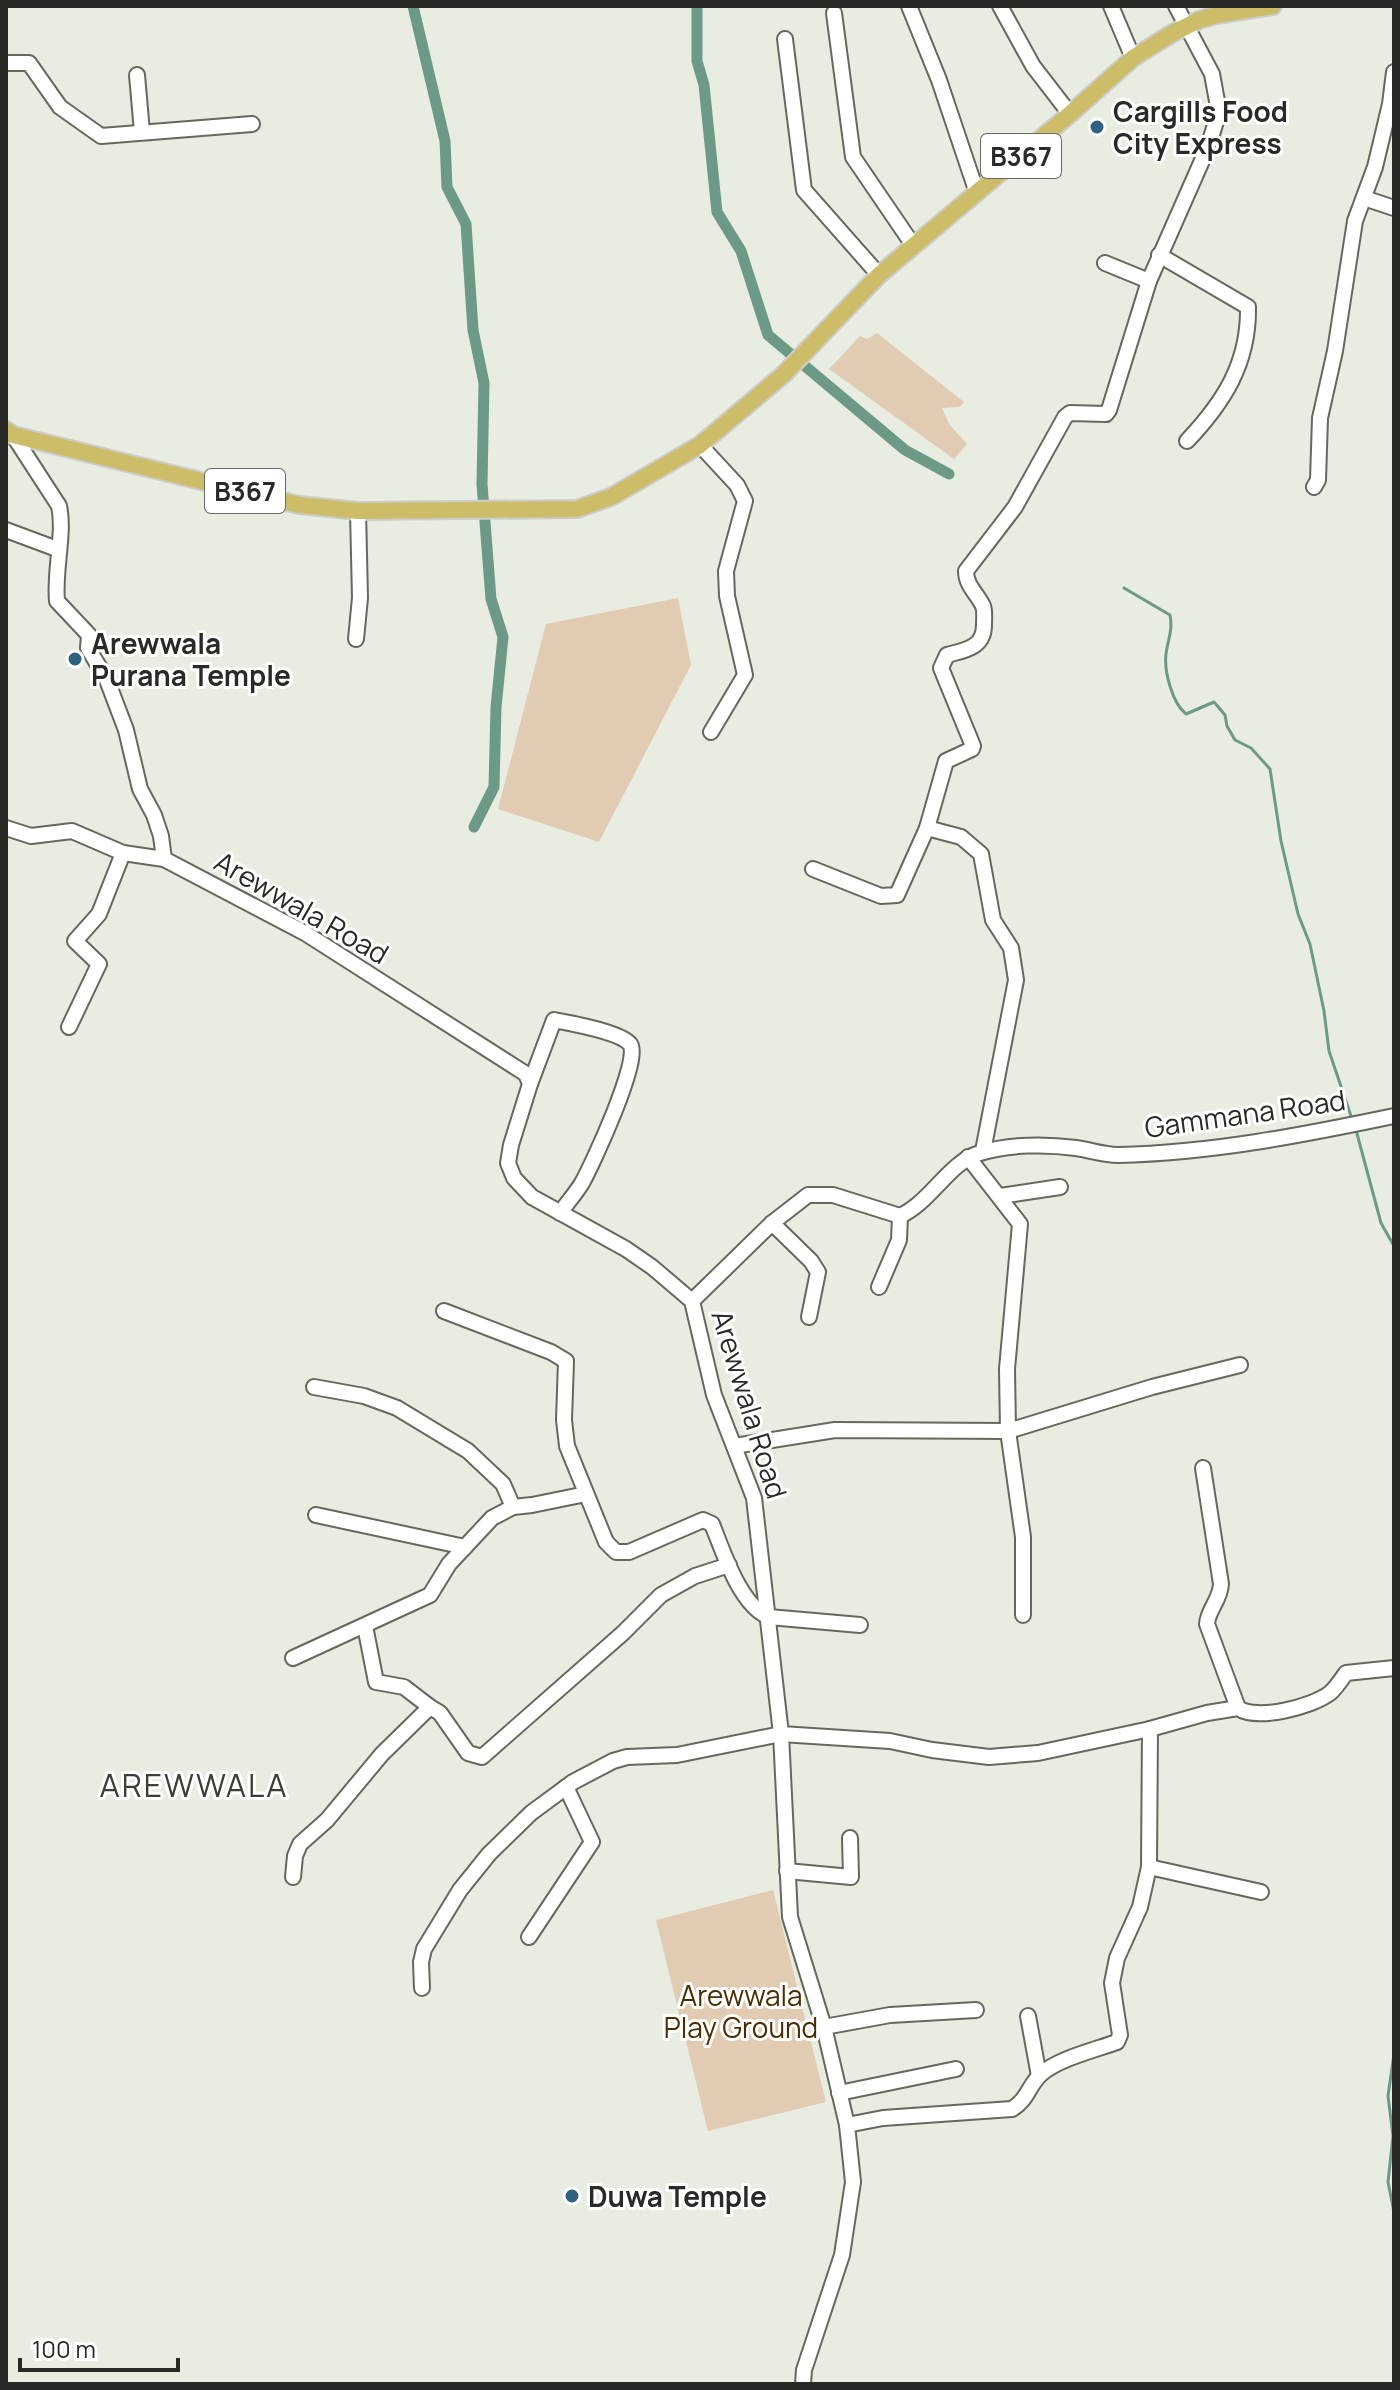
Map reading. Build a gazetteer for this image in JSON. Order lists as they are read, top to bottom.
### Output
{
  "streets": {
    "main road": ["B367"],
    "street": ["Arewwala Road", "Gammana Road"]
  },
  "districts": ["AREWWALA"],
  "parks": ["Arewwala Play Ground"],
  "places": ["Cargills Food City Express", "Arewwala Purana Temple", "Duwa Temple"],
  "scale_bar": "100 m"
}
